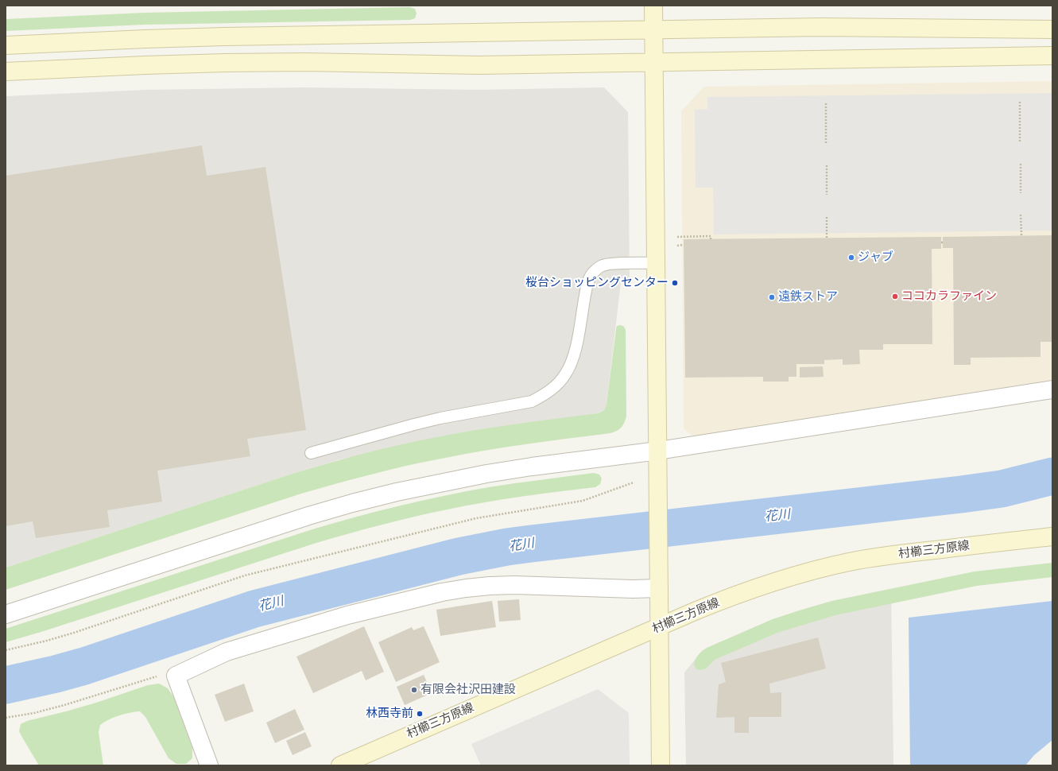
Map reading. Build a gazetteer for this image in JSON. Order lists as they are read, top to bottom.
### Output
{
  "streets": {
    "street": ["村櫛三方原線"]
  },
  "water": ["花川"],
  "places": [
    "ジャブ",
    "桜台ショッピングセンター",
    "ココカラファイン",
    "遠鉄ストア",
    "有限会社沢田建設",
    "林西寺前"
  ]
}
